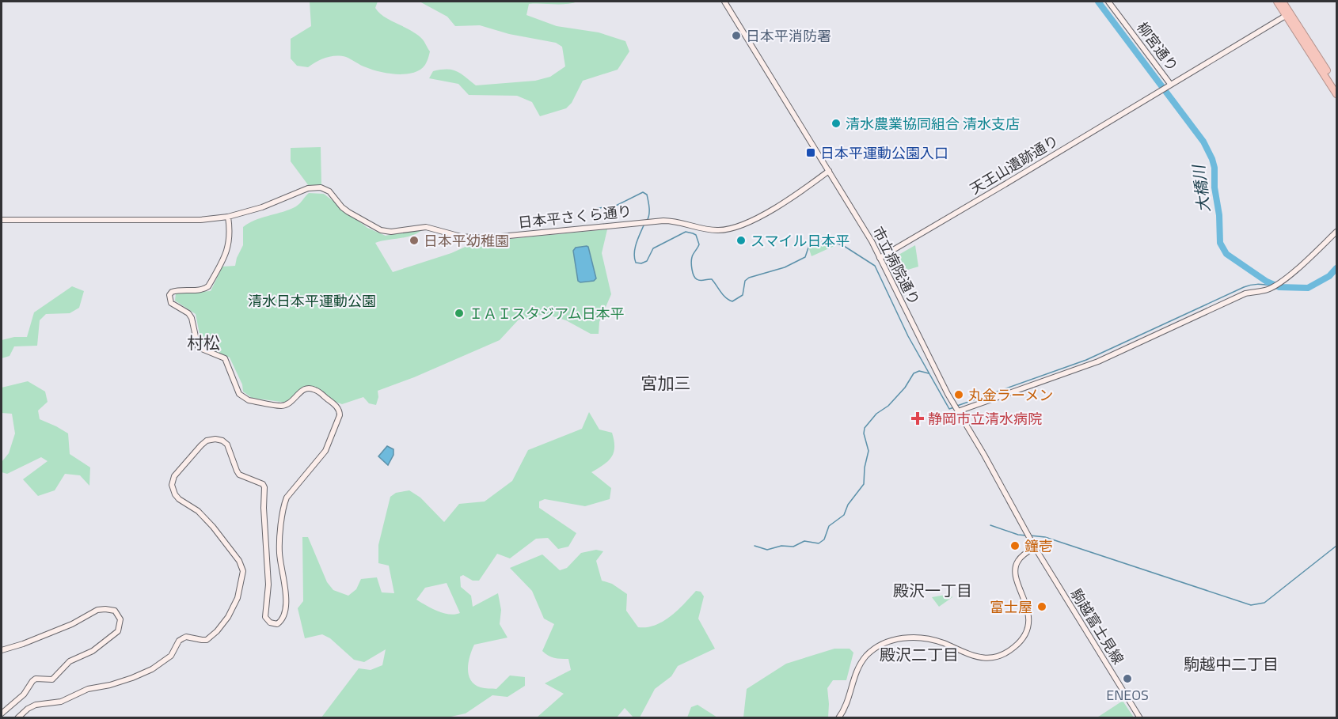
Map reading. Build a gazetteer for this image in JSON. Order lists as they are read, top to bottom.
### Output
{
  "streets": {
    "street": [
      "柳宮通り",
      "天王山遺跡通り",
      "日本平さくら通り",
      "市立病院通り",
      "駒越富士見線"
    ]
  },
  "crossings": [
    ["柳宮通り", "天王山遺跡通り"],
    ["天王山遺跡通り", "市立病院通り"],
    ["日本平さくら通り", "市立病院通り"],
    ["市立病院通り", "駒越富士見線"]
  ],
  "districts": [
    "村松",
    "宮加三",
    "殿沢一丁目",
    "殿沢二丁目",
    "駒越中二丁目"
  ],
  "water": ["大橋川"],
  "parks": ["清水日本平運動公園"],
  "places": {
    "other": [
      "日本平消防署",
      "清水農業協同組合 清水支店",
      "日本平幼稚園",
      "スマイル日本平",
      "ＩＡＩスタジアム日本平",
      "丸金ラーメン",
      "鐘壱",
      "富士屋",
      "ENEOS"
    ],
    "transit": ["日本平運動公園入口"],
    "health": ["静岡市立清水病院"]
  }
}
